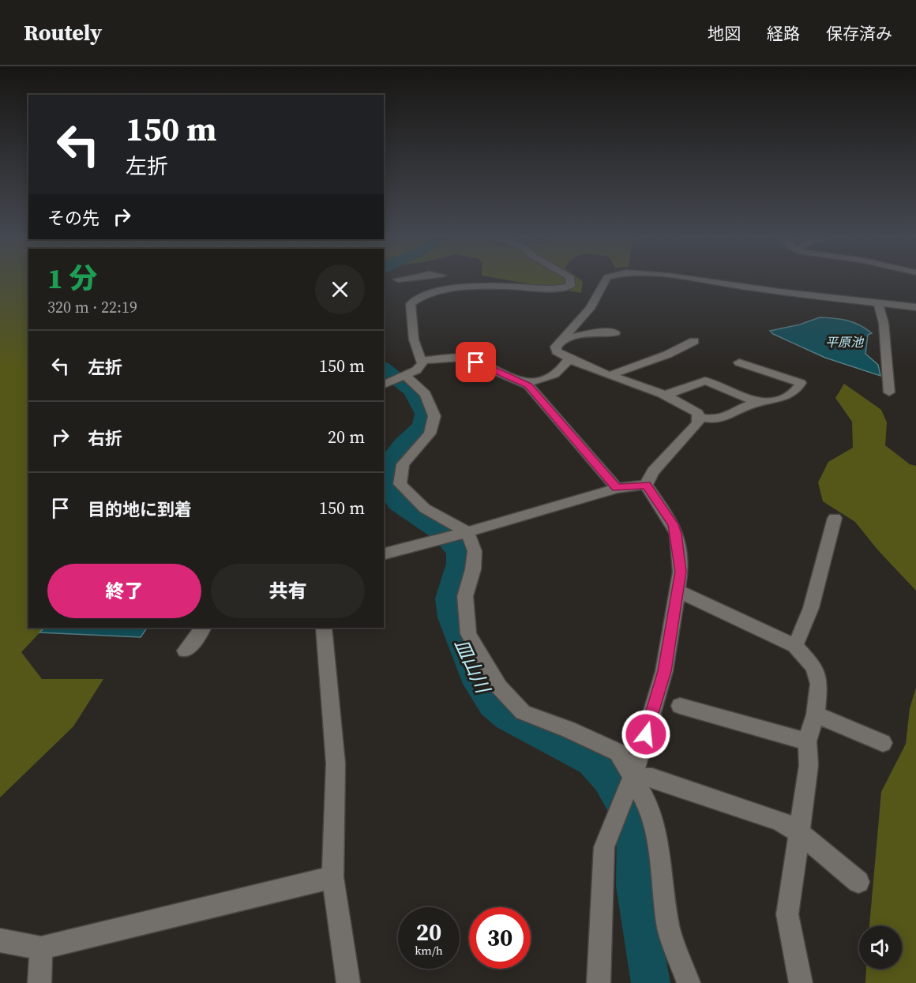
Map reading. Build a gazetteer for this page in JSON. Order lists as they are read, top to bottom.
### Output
{
  "water": ["平原池", "皿山川"],
  "page": {
    "header": "Routely",
    "nav": ["地図", "経路", "保存済み"],
    "turn": ["150 m", "左折"],
    "then": "その先",
    "heading": ["1 分", "320 m · 22:19"],
    "list": [
      {
        "name": "左折",
        "value": "150 m"
      },
      {
        "name": "右折",
        "value": "20 m"
      },
      {
        "name": "目的地に到着",
        "value": "150 m"
      }
    ],
    "buttons": ["終了", "共有"],
    "speed": "20 km/h",
    "limit": "30"
  }
}
